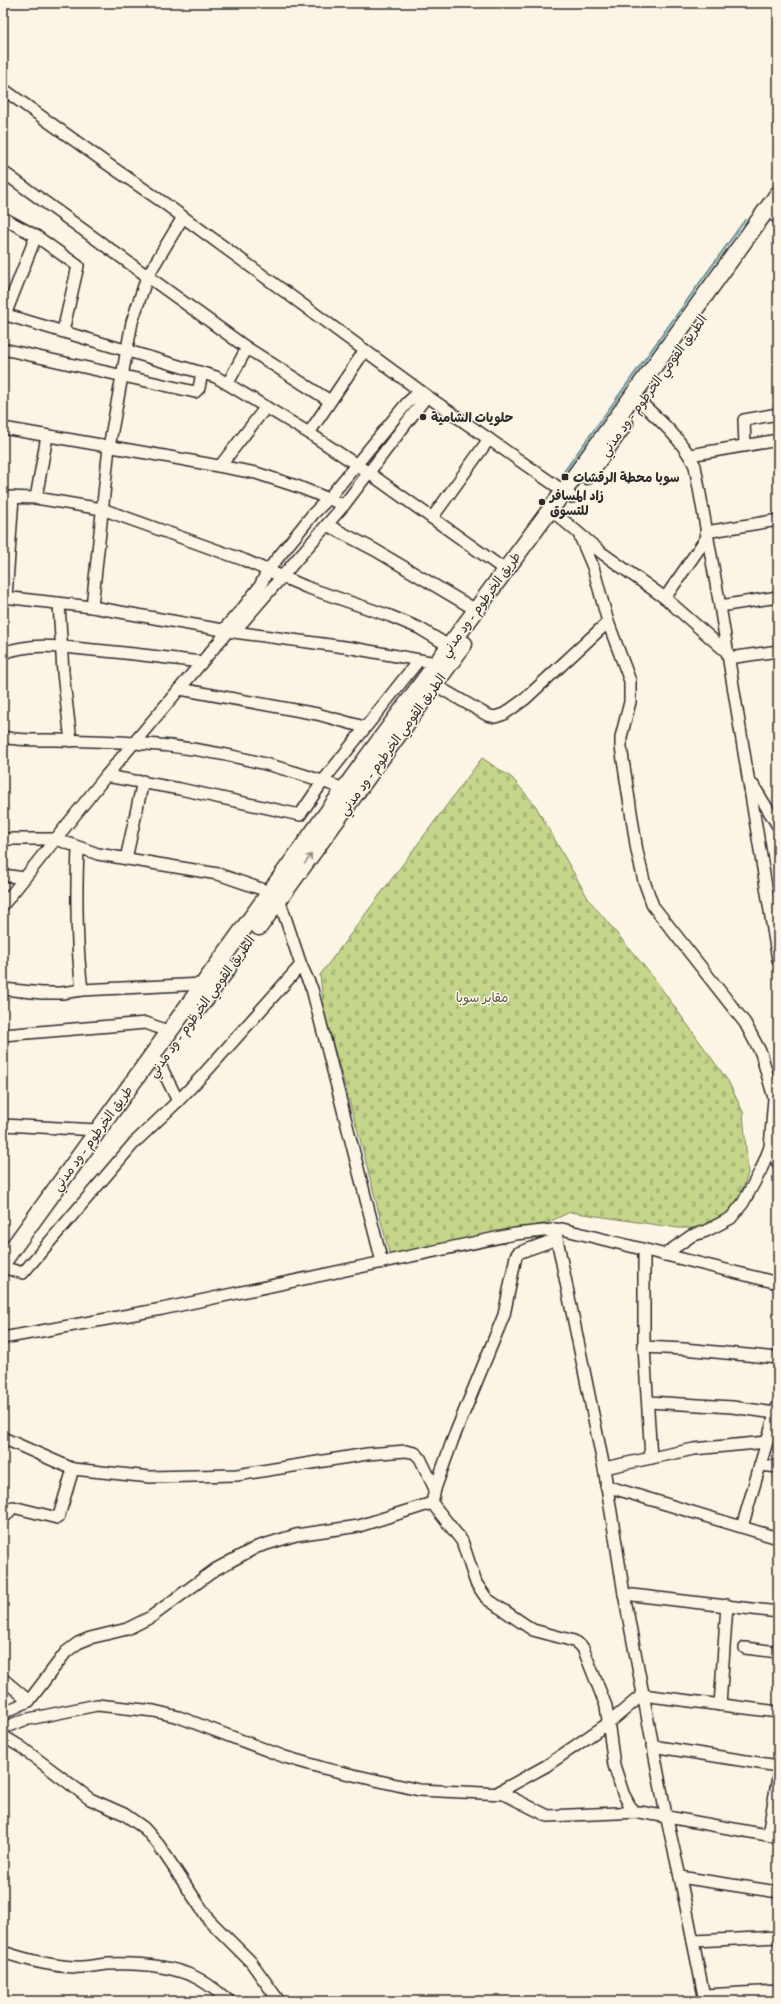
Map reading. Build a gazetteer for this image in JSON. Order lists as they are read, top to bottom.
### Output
{
  "streets": {
    "highway": ["الطريق القومي الخرطوم - ود مدني", "طريق الخرطوم - ود مدني"]
  },
  "crossings": [
    ["الطريق القومي الخرطوم - ود مدني", "طريق الخرطوم - ود مدني"]
  ],
  "parks": ["مقابر سوبا"],
  "places": {
    "other": ["حلويات الشامية", "زاد المسافر للتسوق"],
    "transit": ["سوبا محطة الرقشات"]
  }
}
